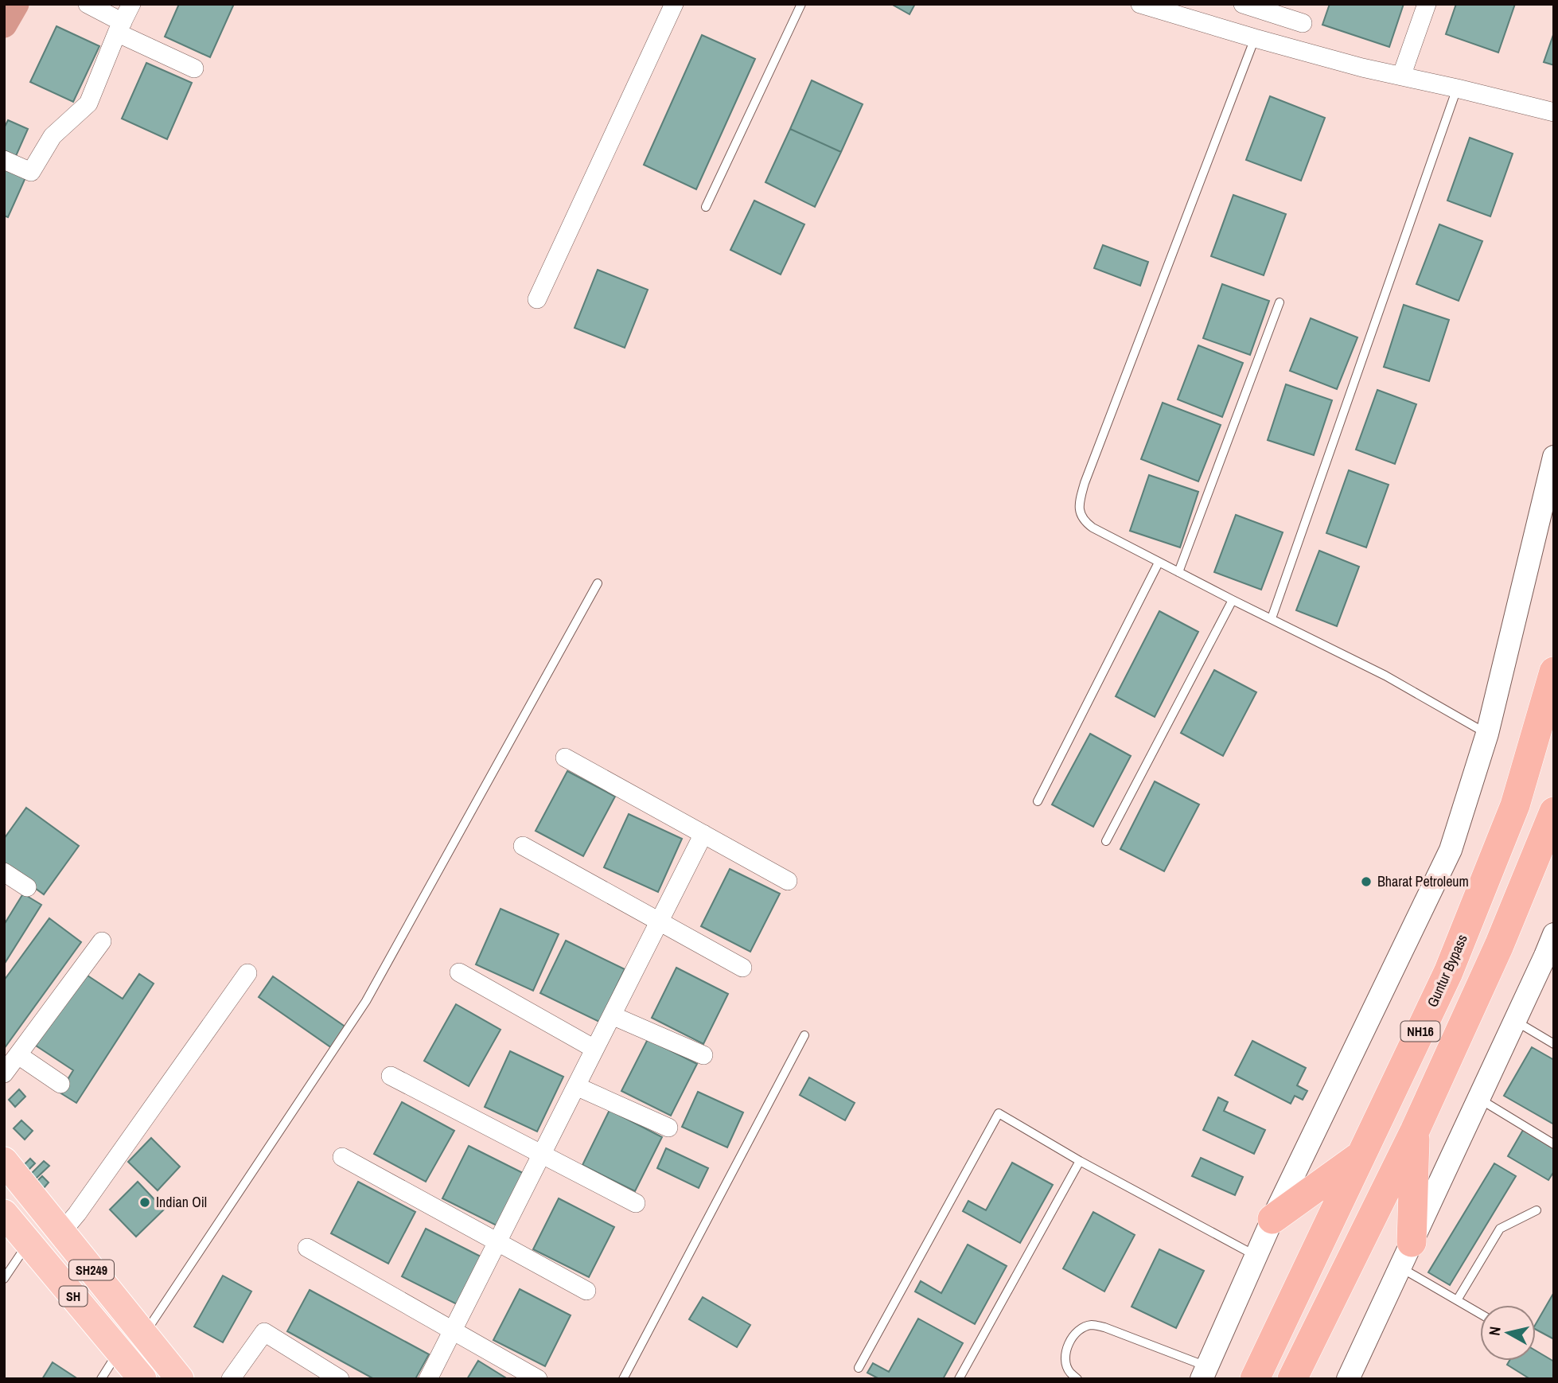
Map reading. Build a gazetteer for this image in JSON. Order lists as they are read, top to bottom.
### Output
{
  "streets": {
    "highway": ["Guntur Bypass", "NH16"],
    "main road": ["SH249", "SH"]
  },
  "places": ["Bharat Petroleum", "Indian Oil"],
  "north": "left"
}
